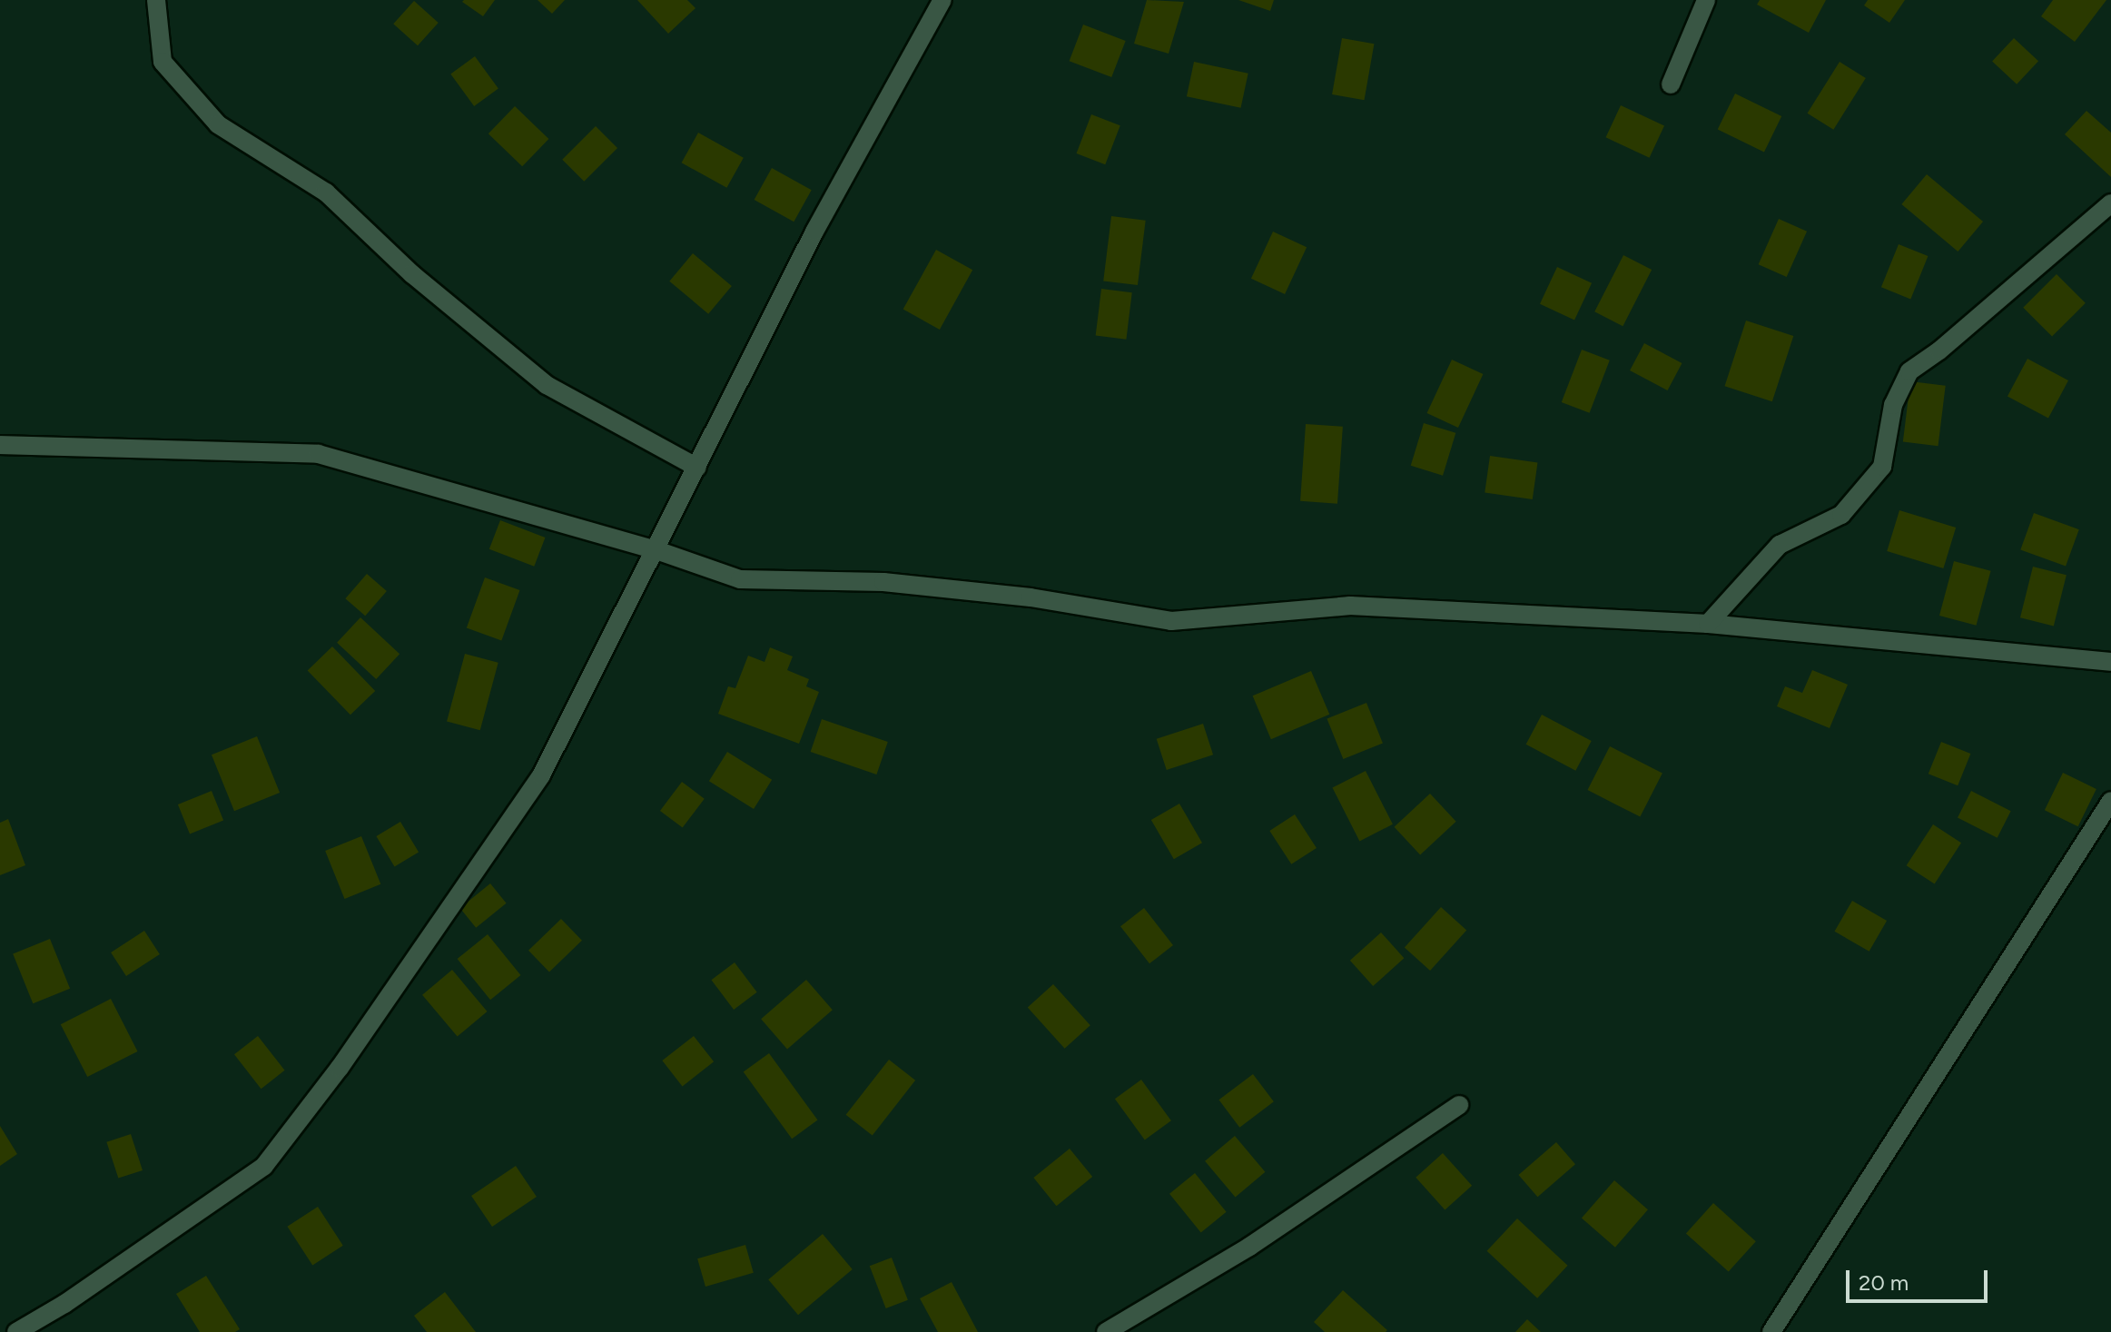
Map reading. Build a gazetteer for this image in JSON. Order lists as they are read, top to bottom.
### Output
{
  "scale_bar": "20 m"
}
